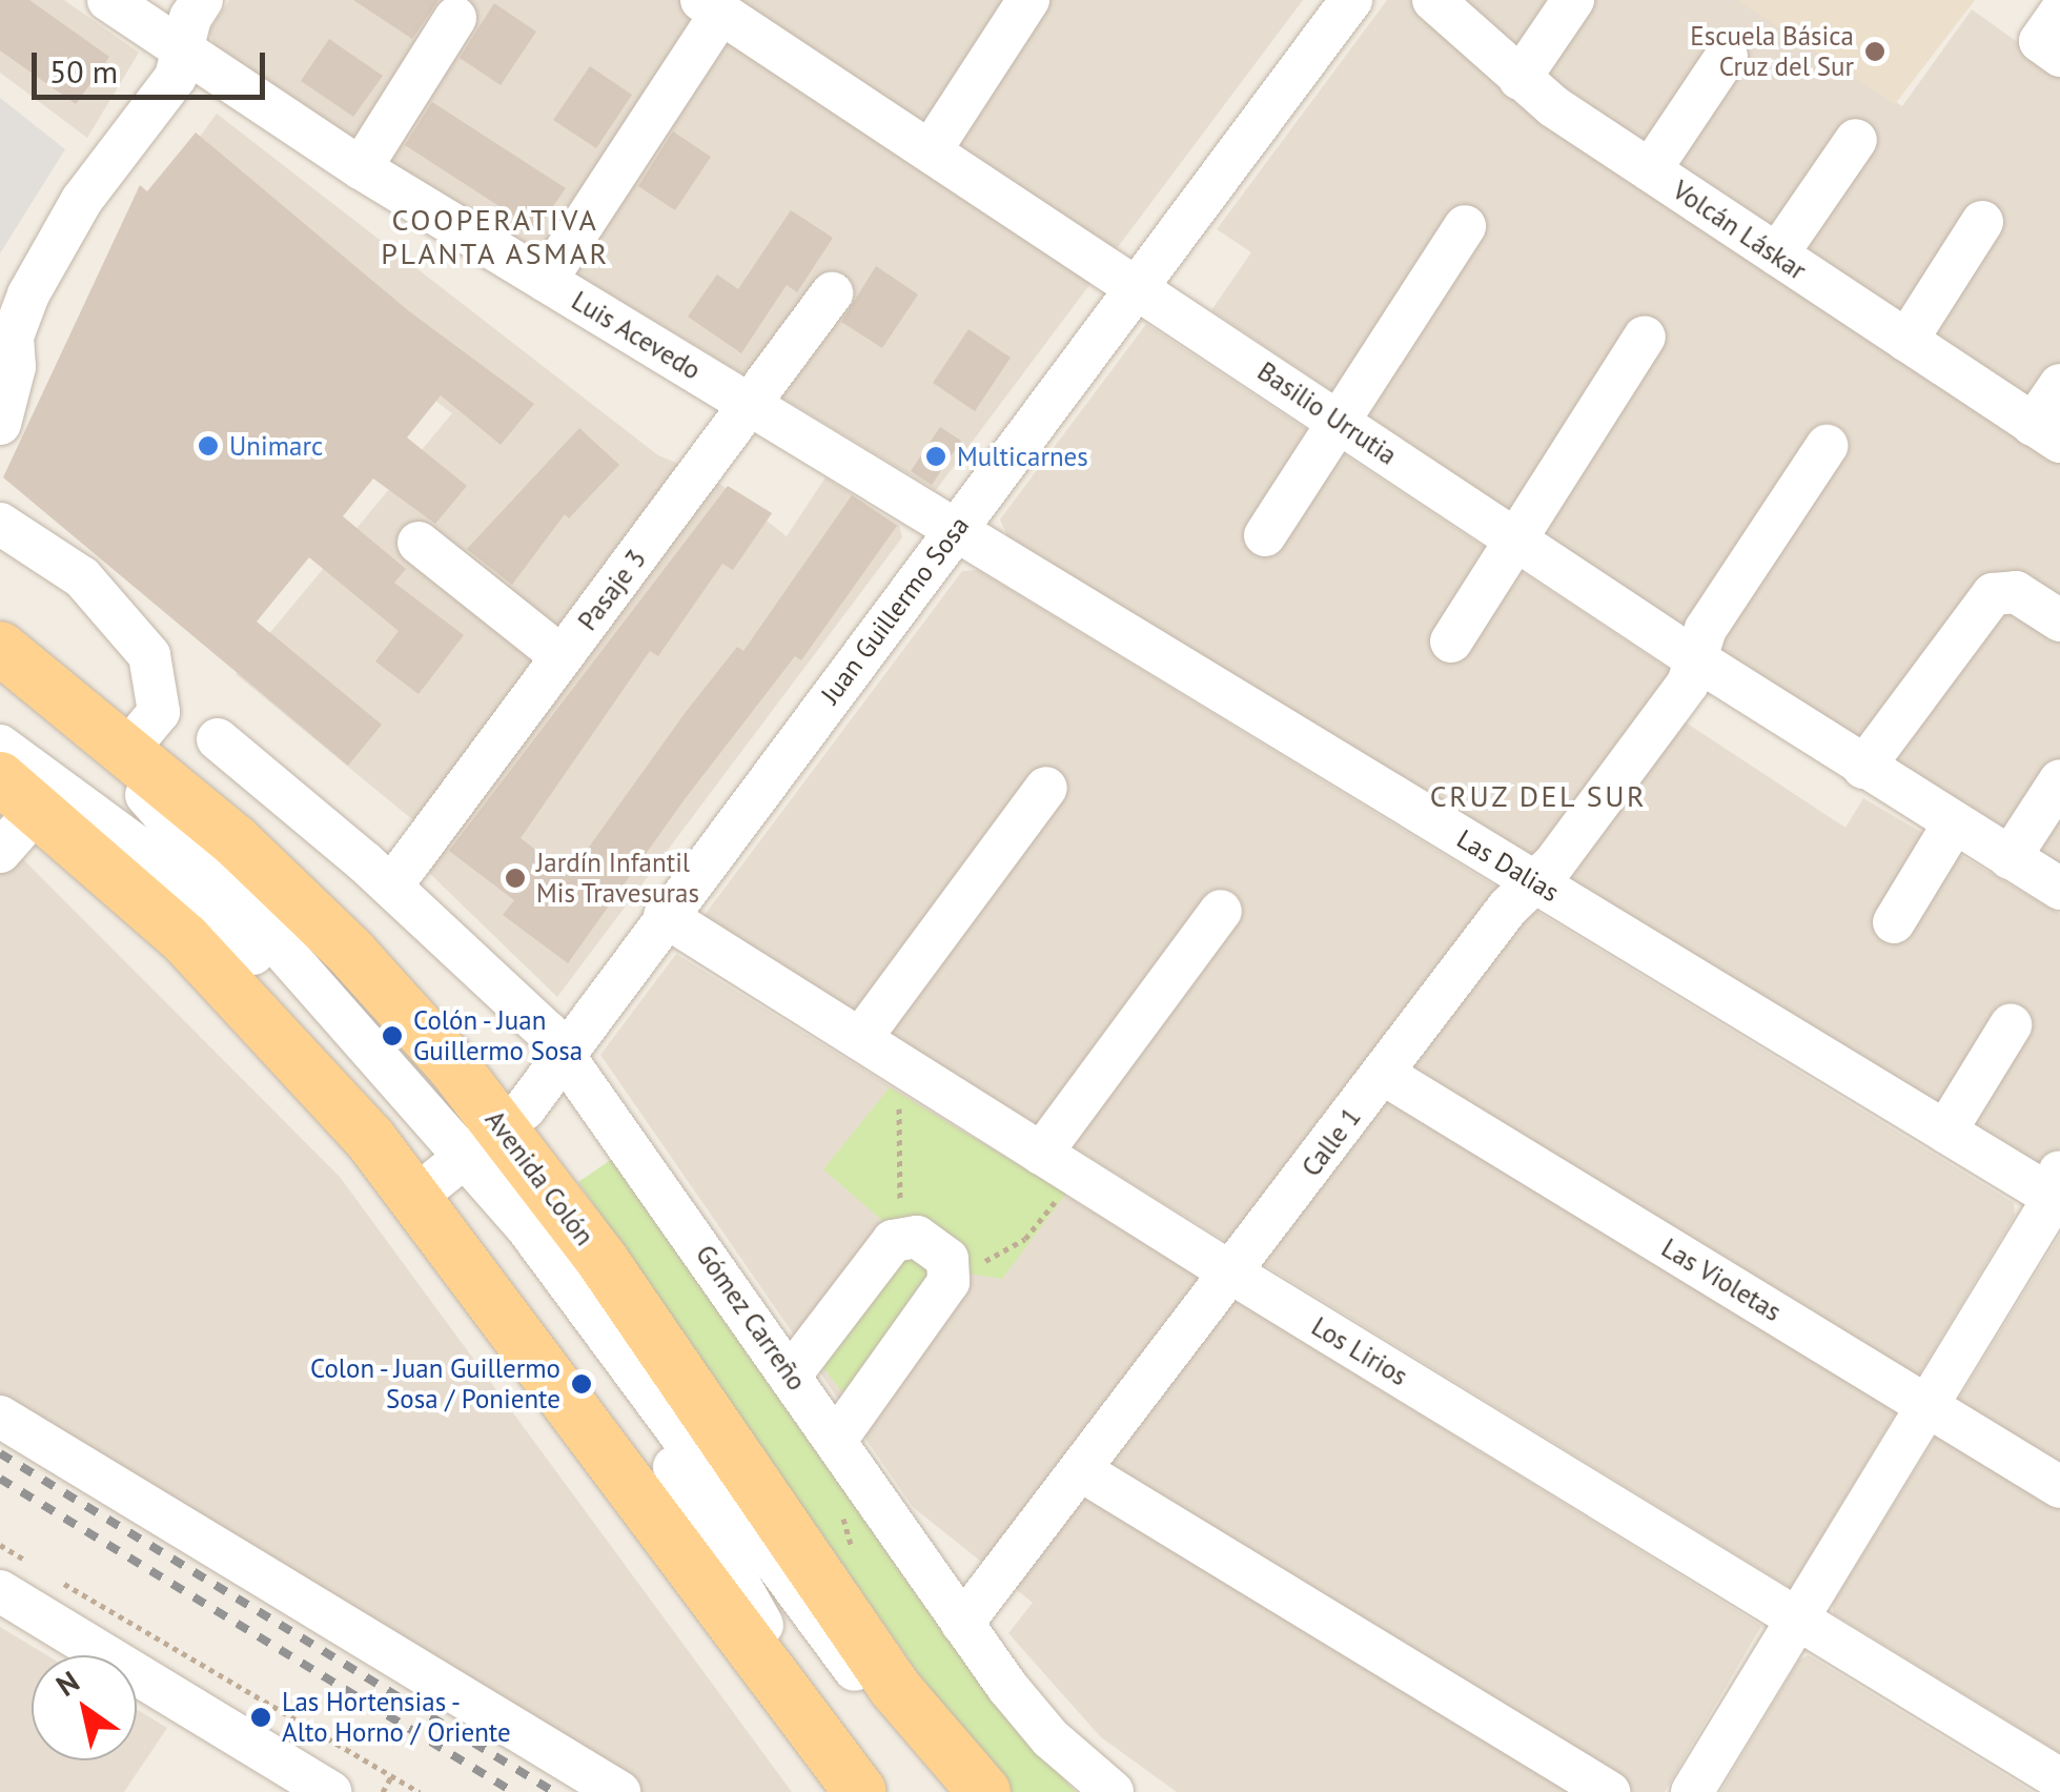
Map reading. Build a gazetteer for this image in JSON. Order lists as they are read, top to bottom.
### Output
{
  "streets": {
    "main road": ["Avenida Colón"],
    "street": [
      "Volcán Láskar",
      "Luis Acevedo",
      "Basilio Urrutia",
      "Pasaje 3",
      "Juan Guillermo Sosa",
      "Las Dalias",
      "Calle 1",
      "Las Violetas",
      "Gómez Carreño",
      "Los Lirios"
    ]
  },
  "crossings": [
    ["Luis Acevedo", "Pasaje 3"],
    ["Luis Acevedo", "Juan Guillermo Sosa"],
    ["Luis Acevedo", "Las Dalias"],
    ["Basilio Urrutia", "Juan Guillermo Sosa"],
    ["Basilio Urrutia", "Calle 1"],
    ["Pasaje 3", "Gómez Carreño"],
    ["Juan Guillermo Sosa", "Las Dalias"],
    ["Juan Guillermo Sosa", "Avenida Colón"],
    ["Juan Guillermo Sosa", "Gómez Carreño"],
    ["Juan Guillermo Sosa", "Los Lirios"],
    ["Las Dalias", "Calle 1"],
    ["Calle 1", "Las Violetas"],
    ["Calle 1", "Gómez Carreño"],
    ["Calle 1", "Los Lirios"]
  ],
  "districts": ["COOPERATIVA PLANTA ASMAR", "CRUZ DEL SUR"],
  "places": [
    "Escuela Básica Cruz del Sur",
    "Unimarc",
    "Multicarnes",
    "Jardín Infantil Mis Travesuras",
    "Colón - Juan Guillermo Sosa",
    "Colon - Juan Guillermo Sosa / Poniente",
    "Las Hortensias - Alto Horno / Oriente"
  ],
  "scale_bar": "50 m",
  "north": "top left"
}
